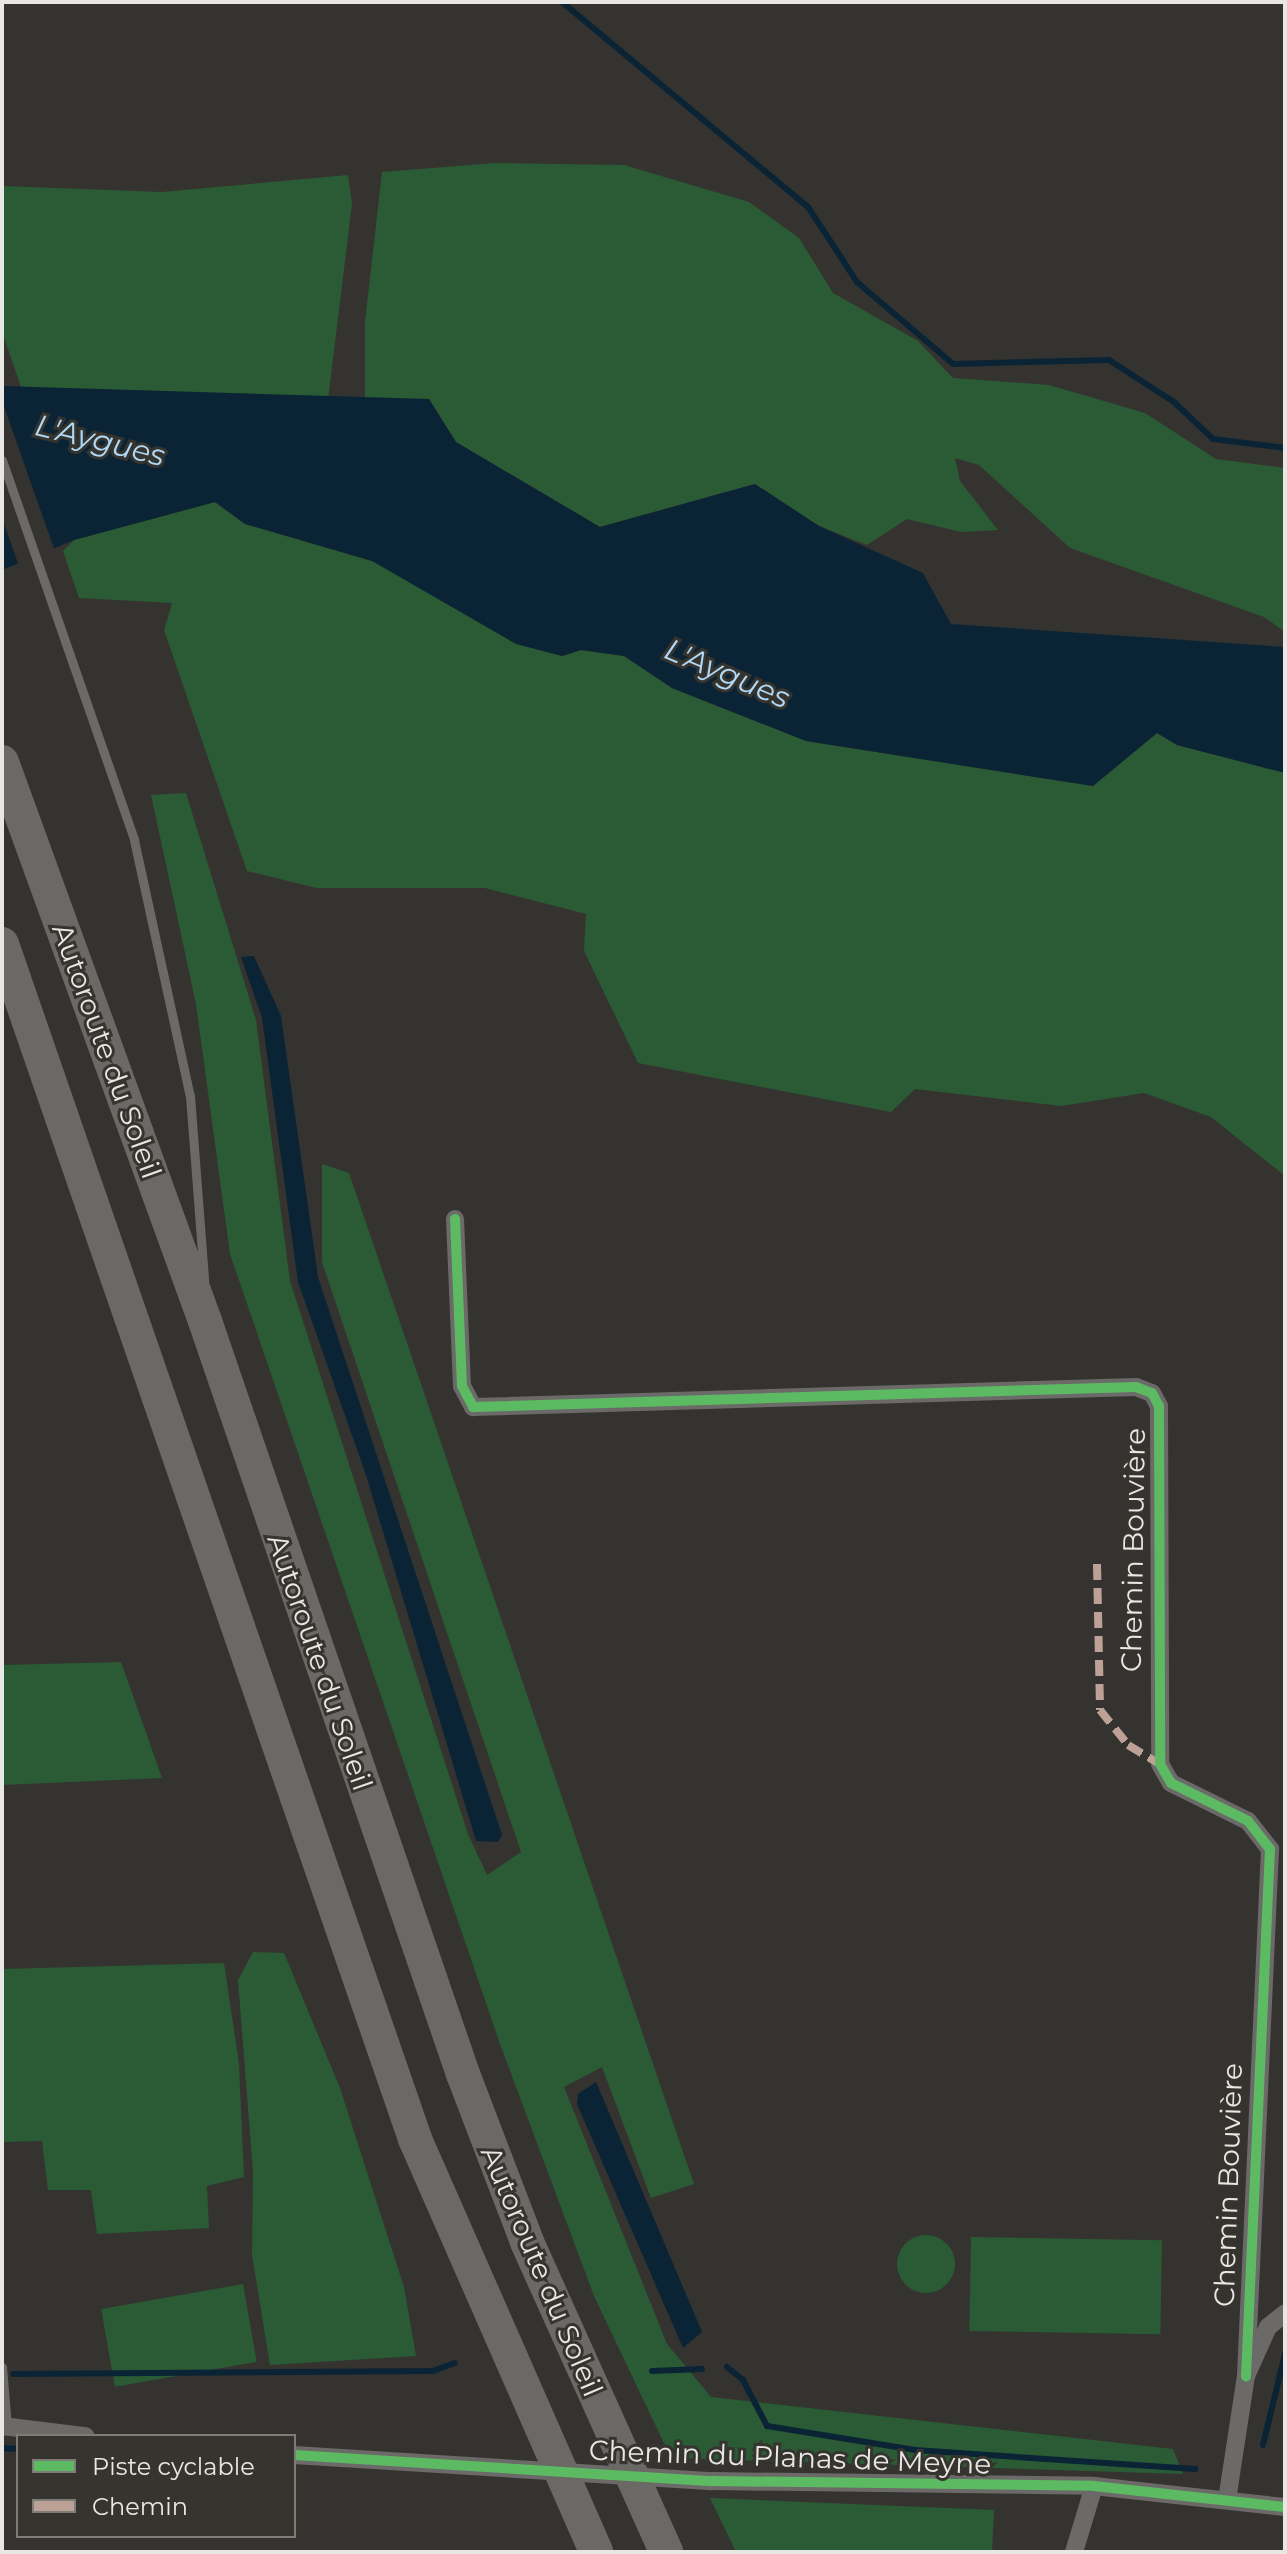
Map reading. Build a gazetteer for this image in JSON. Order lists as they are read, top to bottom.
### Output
{
  "streets": {
    "highway": ["Autoroute du Soleil"],
    "street": ["Chemin Bouvière", "Chemin du Planas de Meyne"]
  },
  "water": ["L'Aygues"],
  "legend": ["Piste cyclable", "Chemin"]
}
